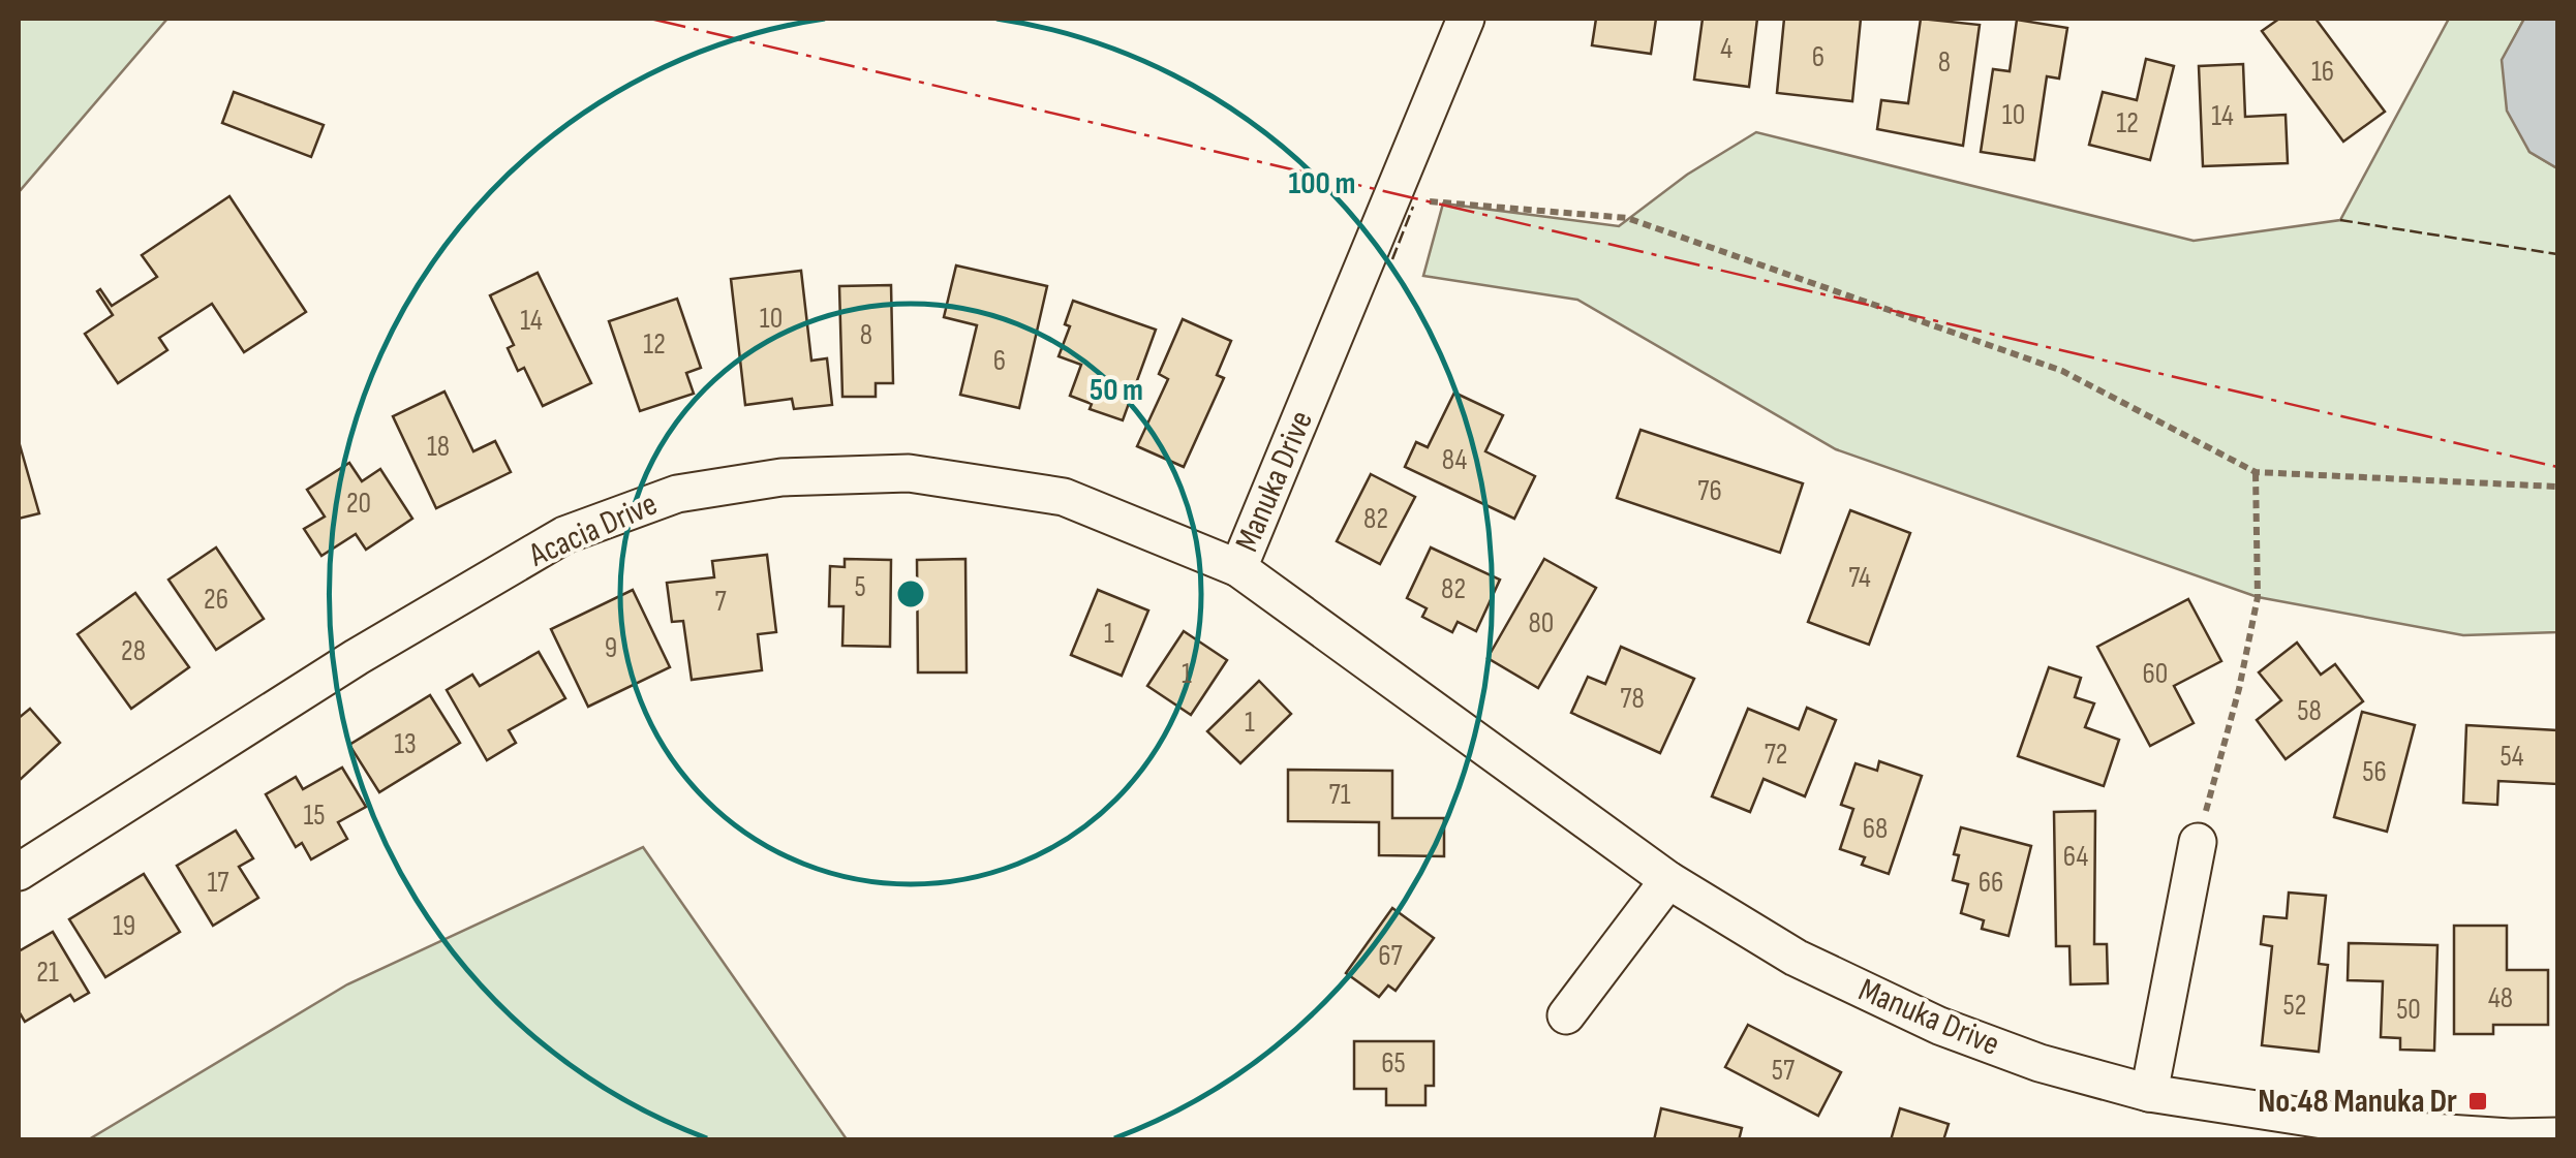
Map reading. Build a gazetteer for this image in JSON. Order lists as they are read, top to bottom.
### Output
{
  "streets": {
    "street": ["Manuka Drive", "Acacia Drive"]
  },
  "crossings": [
    ["Manuka Drive", "Acacia Drive"]
  ],
  "places": {
    "transit": ["No.48 Manuka Dr"]
  },
  "house_numbers": [
    "4",
    "6",
    "8",
    "16",
    "10",
    "14",
    "12",
    "10",
    "14",
    "8",
    "12",
    "6",
    "18",
    "84",
    "76",
    "20",
    "82",
    "74",
    "5",
    "82",
    "26",
    "7",
    "80",
    "1",
    "9",
    "28",
    "1",
    "60",
    "78",
    "58",
    "1",
    "13",
    "72",
    "54",
    "56",
    "71",
    "15",
    "68",
    "64",
    "17",
    "66",
    "19",
    "67",
    "21",
    "48",
    "52",
    "50",
    "65",
    "57"
  ],
  "rings": ["100 m", "50 m"]
}
